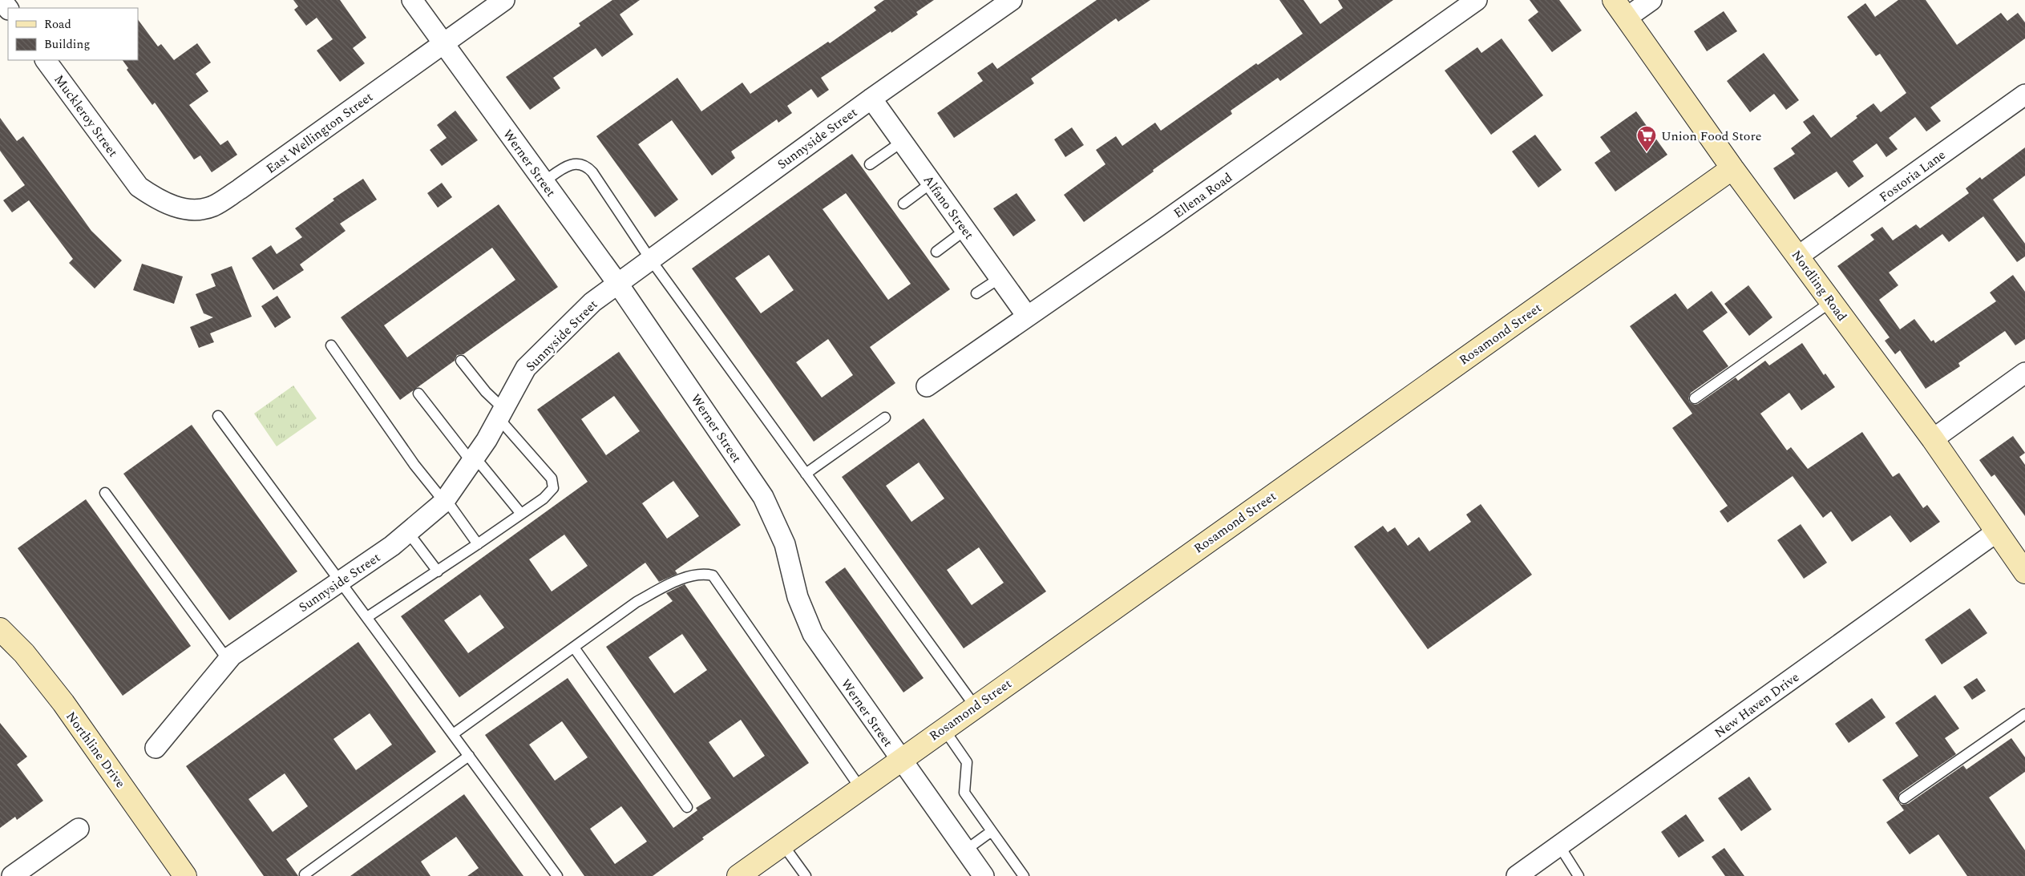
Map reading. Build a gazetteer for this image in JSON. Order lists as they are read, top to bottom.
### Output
{
  "streets": {
    "street": [
      "Muckleroy Street",
      "East Wellington Street",
      "Sunnyside Street",
      "Werner Street",
      "Fostoria Lane",
      "Ellena Road",
      "Alfano Street",
      "Nordling Road",
      "Rosamond Street",
      "New Haven Drive",
      "Northline Drive"
    ]
  },
  "crossings": [
    ["Muckleroy Street", "East Wellington Street"],
    ["East Wellington Street", "Werner Street"],
    ["Sunnyside Street", "Werner Street"],
    ["Sunnyside Street", "Alfano Street"],
    ["Werner Street", "Rosamond Street"],
    ["Fostoria Lane", "Nordling Road"],
    ["Ellena Road", "Alfano Street"],
    ["Nordling Road", "Rosamond Street"],
    ["Nordling Road", "New Haven Drive"]
  ],
  "places": {
    "supermarket": ["Union Food Store"]
  },
  "legend": ["Road", "Building"]
}
